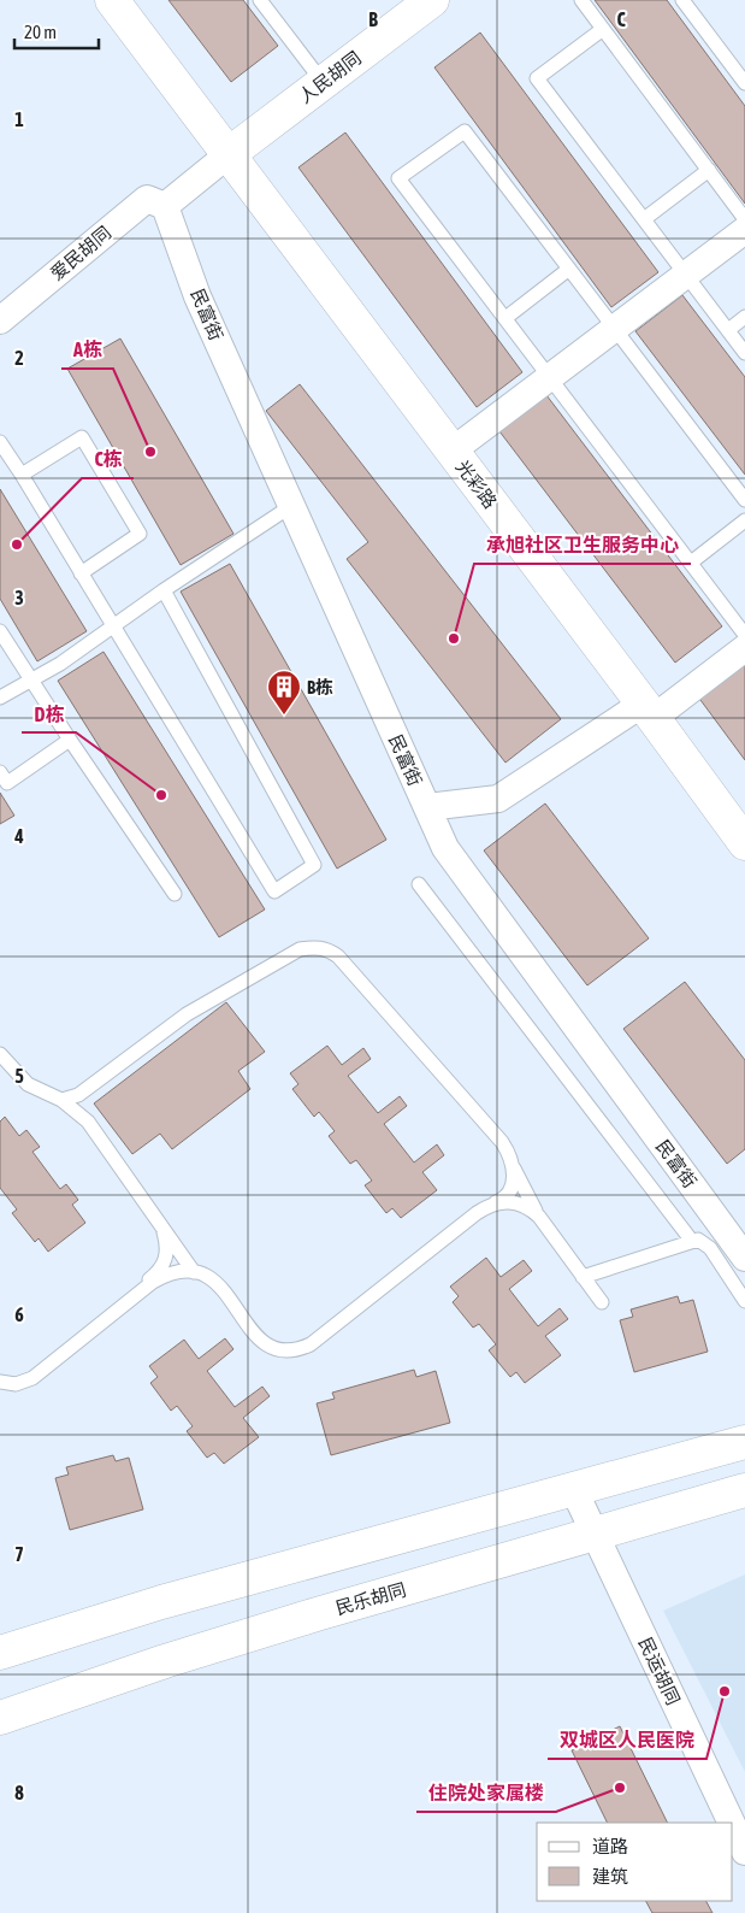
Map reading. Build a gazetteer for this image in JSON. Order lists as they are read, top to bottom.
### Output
{
  "streets": {
    "street": [
      "人民胡同",
      "爱民胡同",
      "民富街",
      "光彩路",
      "民乐胡同",
      "民运胡同"
    ]
  },
  "crossings": [
    ["人民胡同", "光彩路"],
    ["爱民胡同", "民富街"],
    ["民乐胡同", "民运胡同"]
  ],
  "places": {
    "other": [
      "A栋",
      "C栋",
      "承旭社区卫生服务中心",
      "D栋",
      "双城区人民医院",
      "住院处家属楼"
    ],
    "building": ["B栋"]
  },
  "legend": ["道路", "建筑"],
  "scale_bar": "20 m",
  "grid": {
    "columns": ["B", "C"],
    "rows": [
      "1",
      "2",
      "3",
      "4",
      "5",
      "6",
      "7",
      "8"
    ]
  }
}
